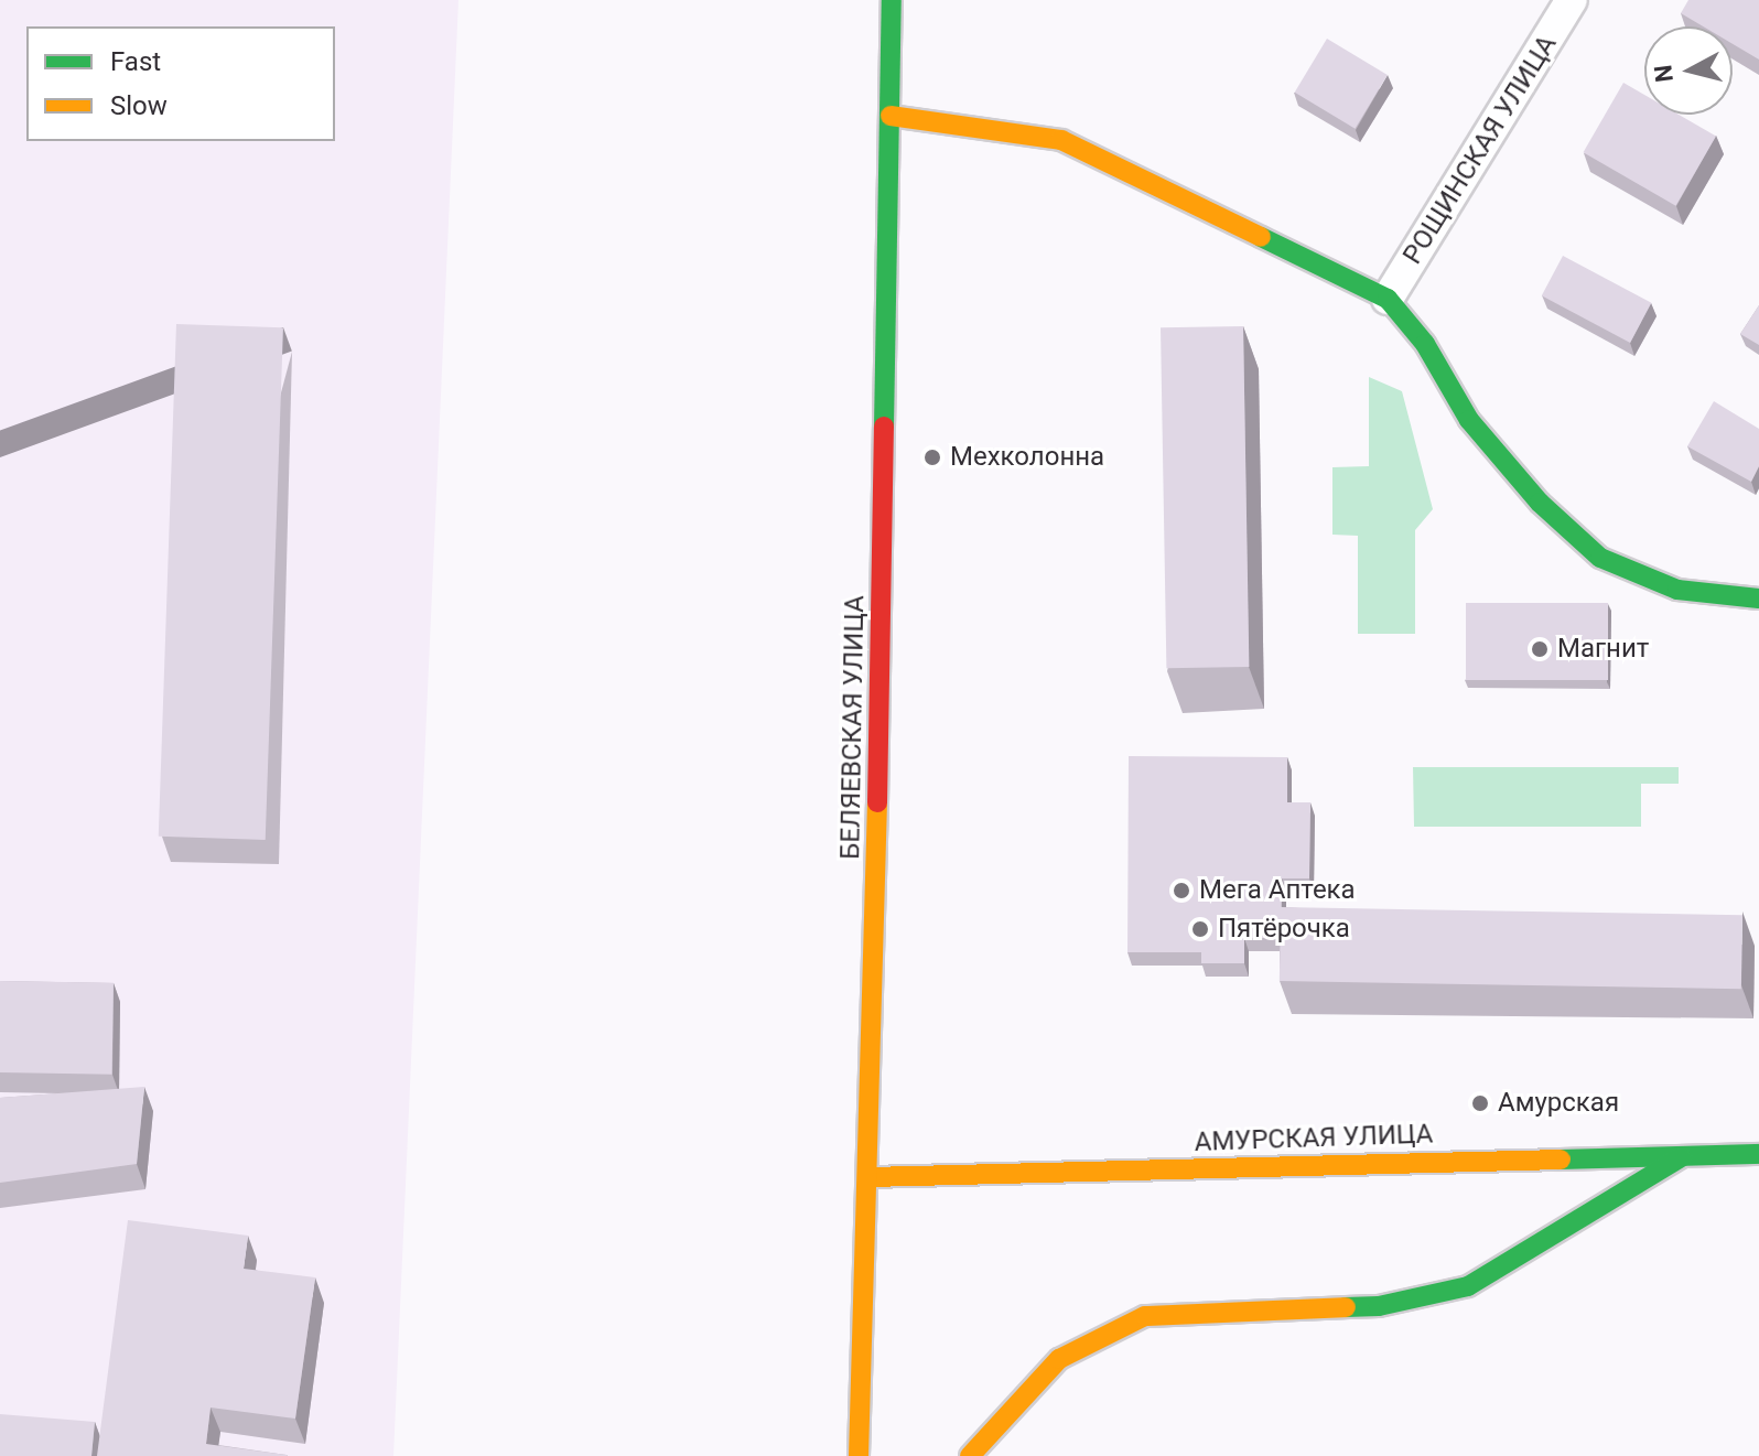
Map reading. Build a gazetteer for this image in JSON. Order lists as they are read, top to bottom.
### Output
{
  "streets": {
    "street": ["РОЩИНСКАЯ УЛИЦА", "БЕЛЯЕВСКАЯ УЛИЦА", "АМУРСКАЯ УЛИЦА"]
  },
  "crossings": [
    ["БЕЛЯЕВСКАЯ УЛИЦА", "АМУРСКАЯ УЛИЦА"]
  ],
  "places": [
    "Мехколонна",
    "Магнит",
    "Мега Аптека",
    "Пятёрочка",
    "Амурская"
  ],
  "legend": ["Fast", "Slow"],
  "north": "left"
}
